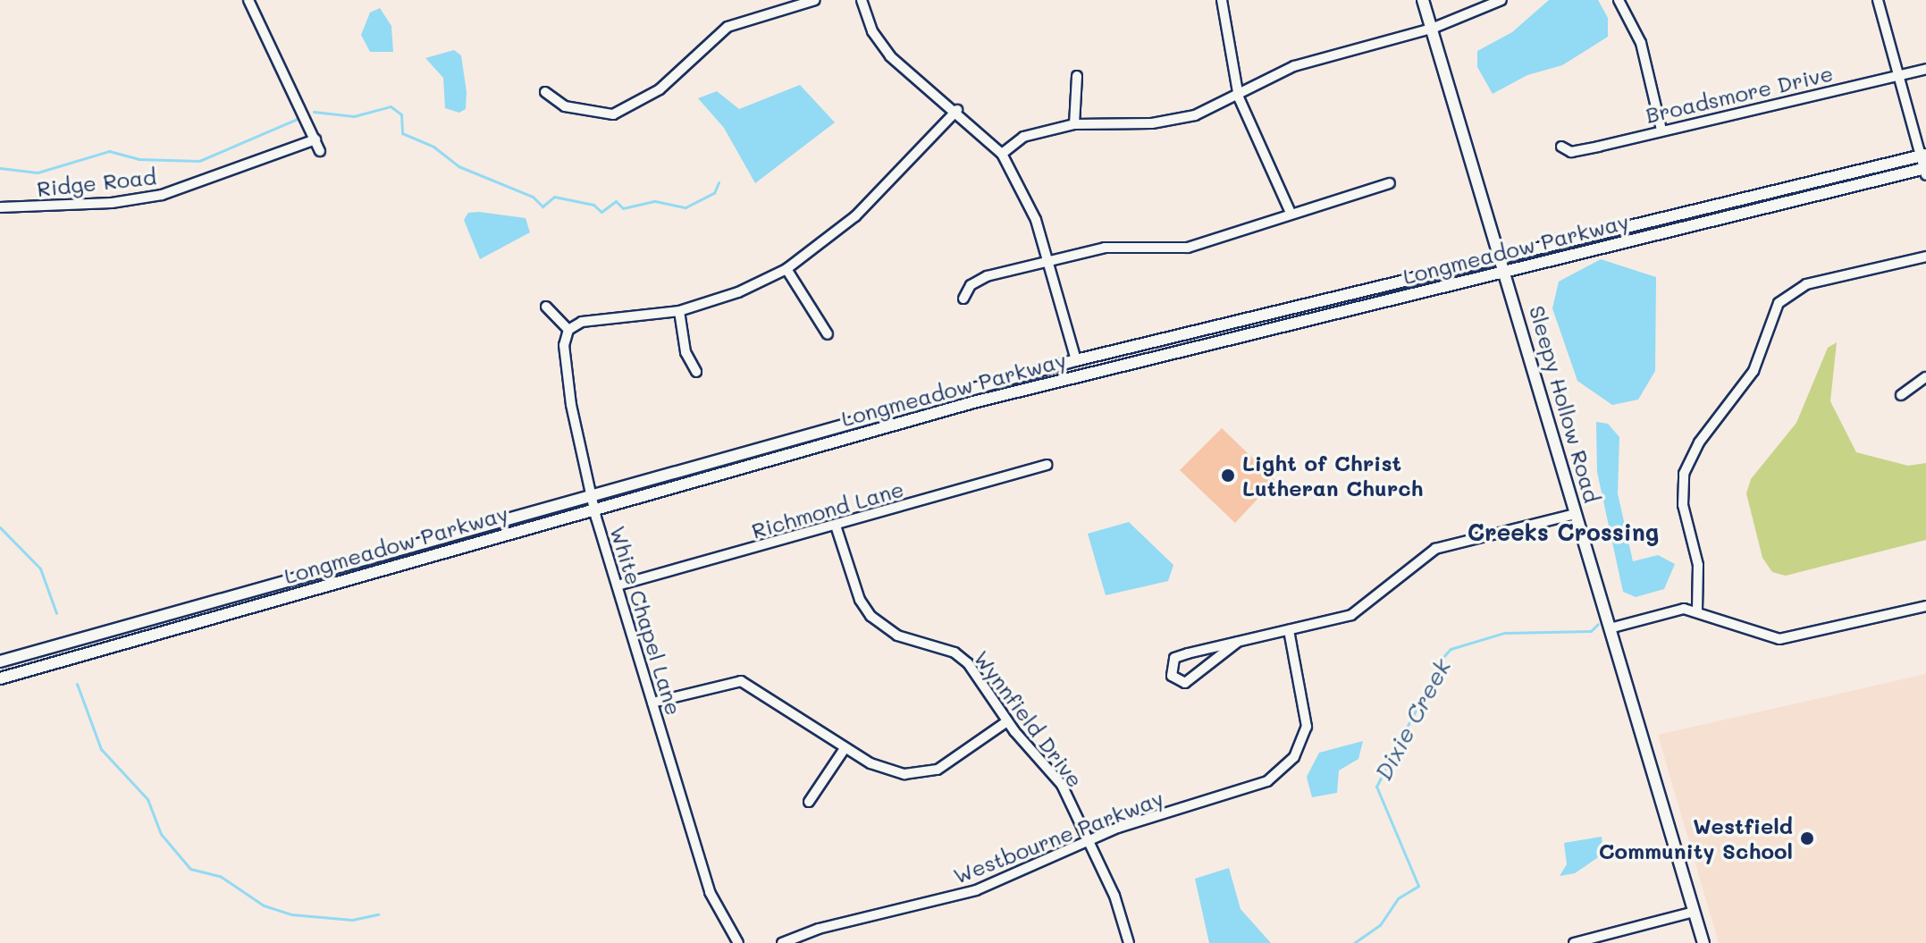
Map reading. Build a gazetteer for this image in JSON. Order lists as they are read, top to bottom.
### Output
{
  "streets": {
    "street": [
      "Broadsmore Drive",
      "Ridge Road",
      "Longmeadow Parkway",
      "Sleepy Hollow Road",
      "Richmond Lane",
      "White Chapel Lane",
      "Wynnfield Drive",
      "Westbourne Parkway"
    ]
  },
  "crossings": [
    ["Longmeadow Parkway", "Sleepy Hollow Road"],
    ["Longmeadow Parkway", "White Chapel Lane"],
    ["Richmond Lane", "White Chapel Lane"],
    ["Richmond Lane", "Wynnfield Drive"],
    ["Wynnfield Drive", "Westbourne Parkway"]
  ],
  "districts": ["Creeks Crossing"],
  "water": ["Dixie Creek"],
  "places": ["Light of Christ Lutheran Church", "Westfield Community School"]
}
